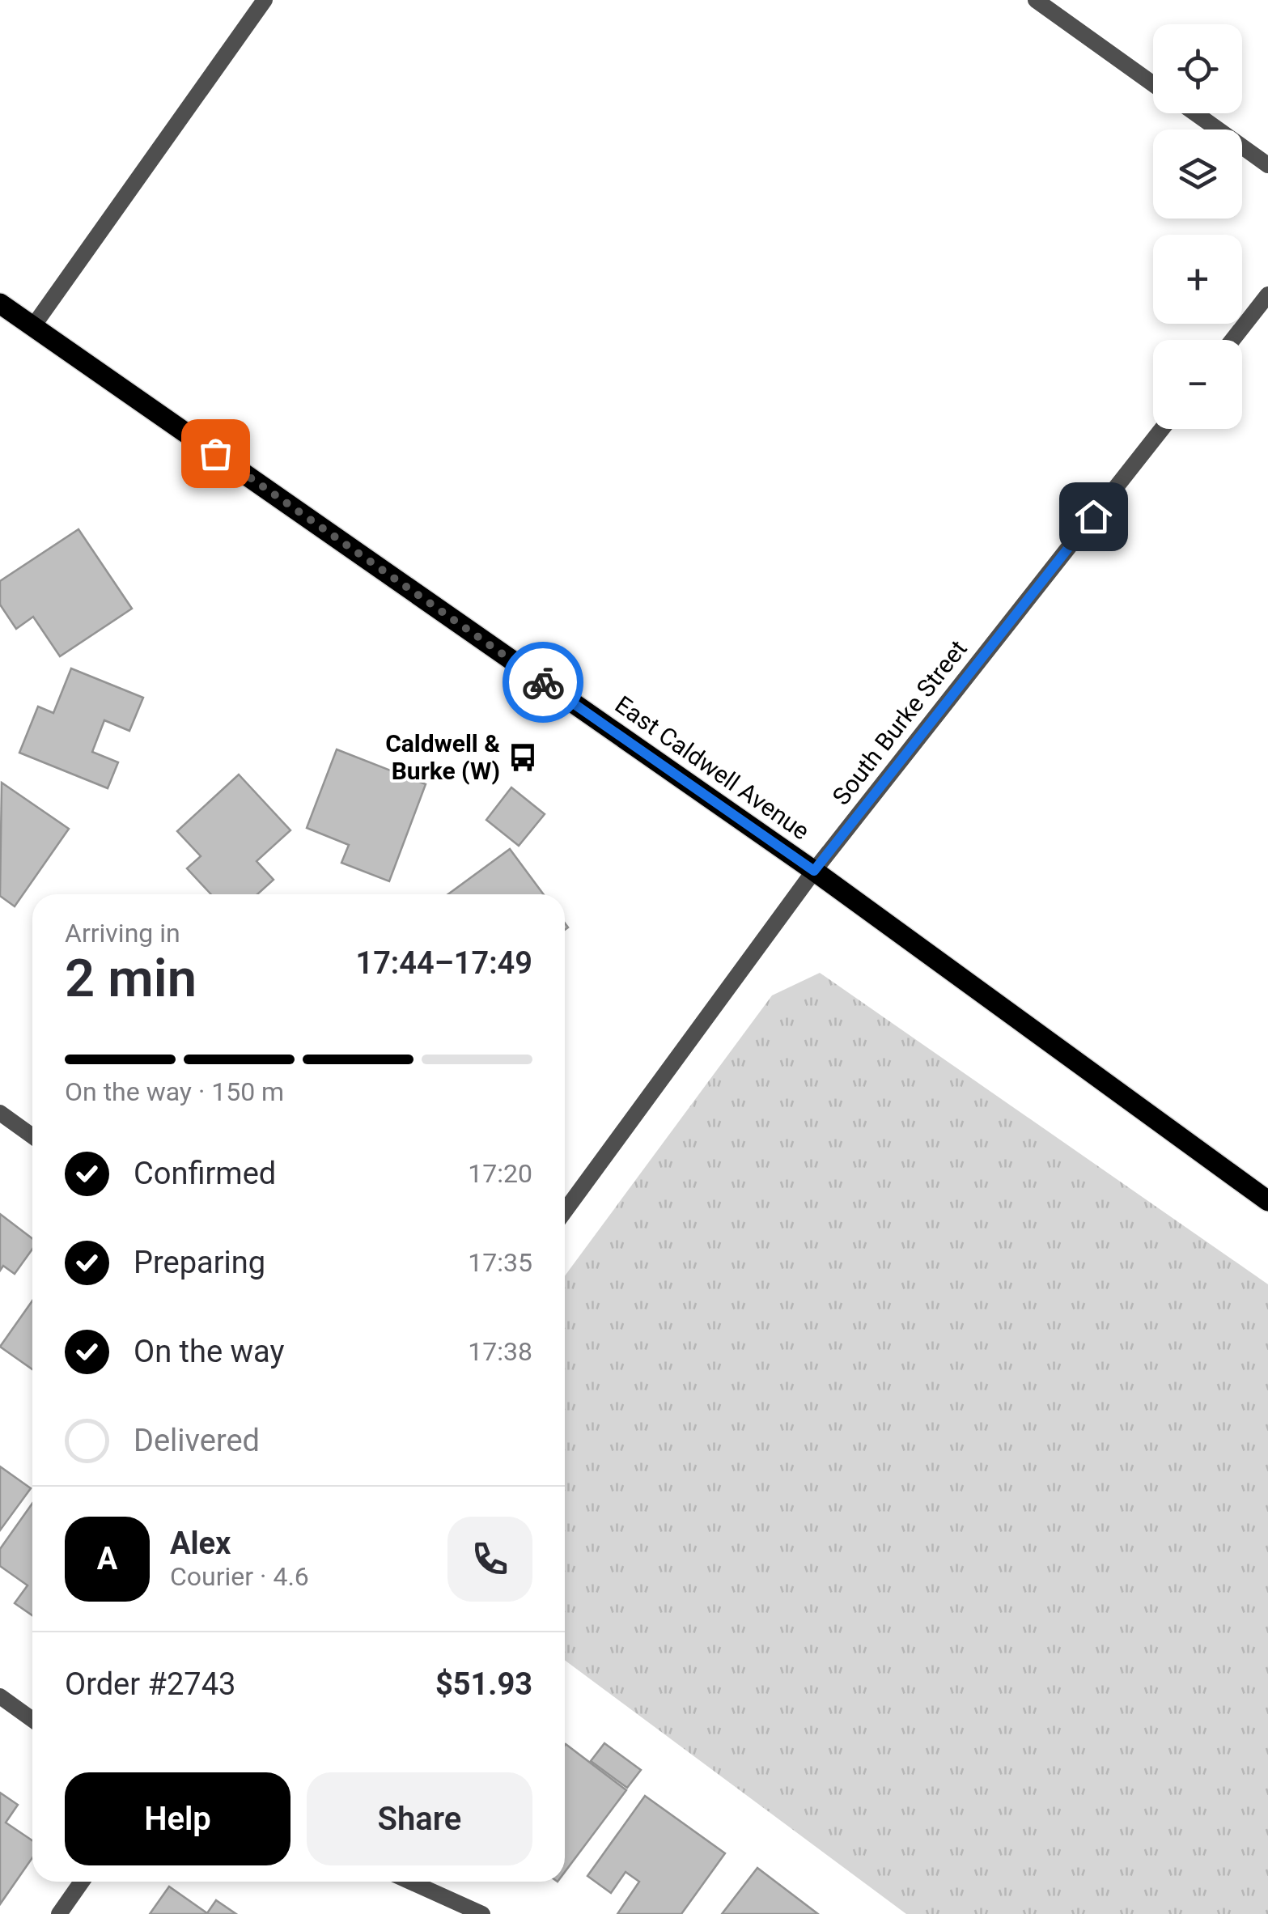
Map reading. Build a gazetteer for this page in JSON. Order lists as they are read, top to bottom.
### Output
{
  "streets": {
    "main road": ["East Caldwell Avenue"],
    "street": ["South Burke Street"]
  },
  "crossings": [
    ["South Burke Street", "East Caldwell Avenue"]
  ],
  "places": {
    "bus stop": ["Caldwell & Burke (W)"]
  },
  "page": {
    "map_buttons": ["+", "−"],
    "heading": ["2 min", "Arriving in", "17:44–17:49"],
    "panel": [
      "Alex",
      "Courier · 4.6",
      "Order #2743",
      "$51.93"
    ],
    "bar": "On the way · 150 m",
    "list": [
      ["Confirmed", "17:20"],
      ["Preparing", "17:35"],
      ["On the way", "17:38"],
      "Delivered"
    ],
    "round": "A",
    "buttons": ["Help", "Share"]
  }
}
